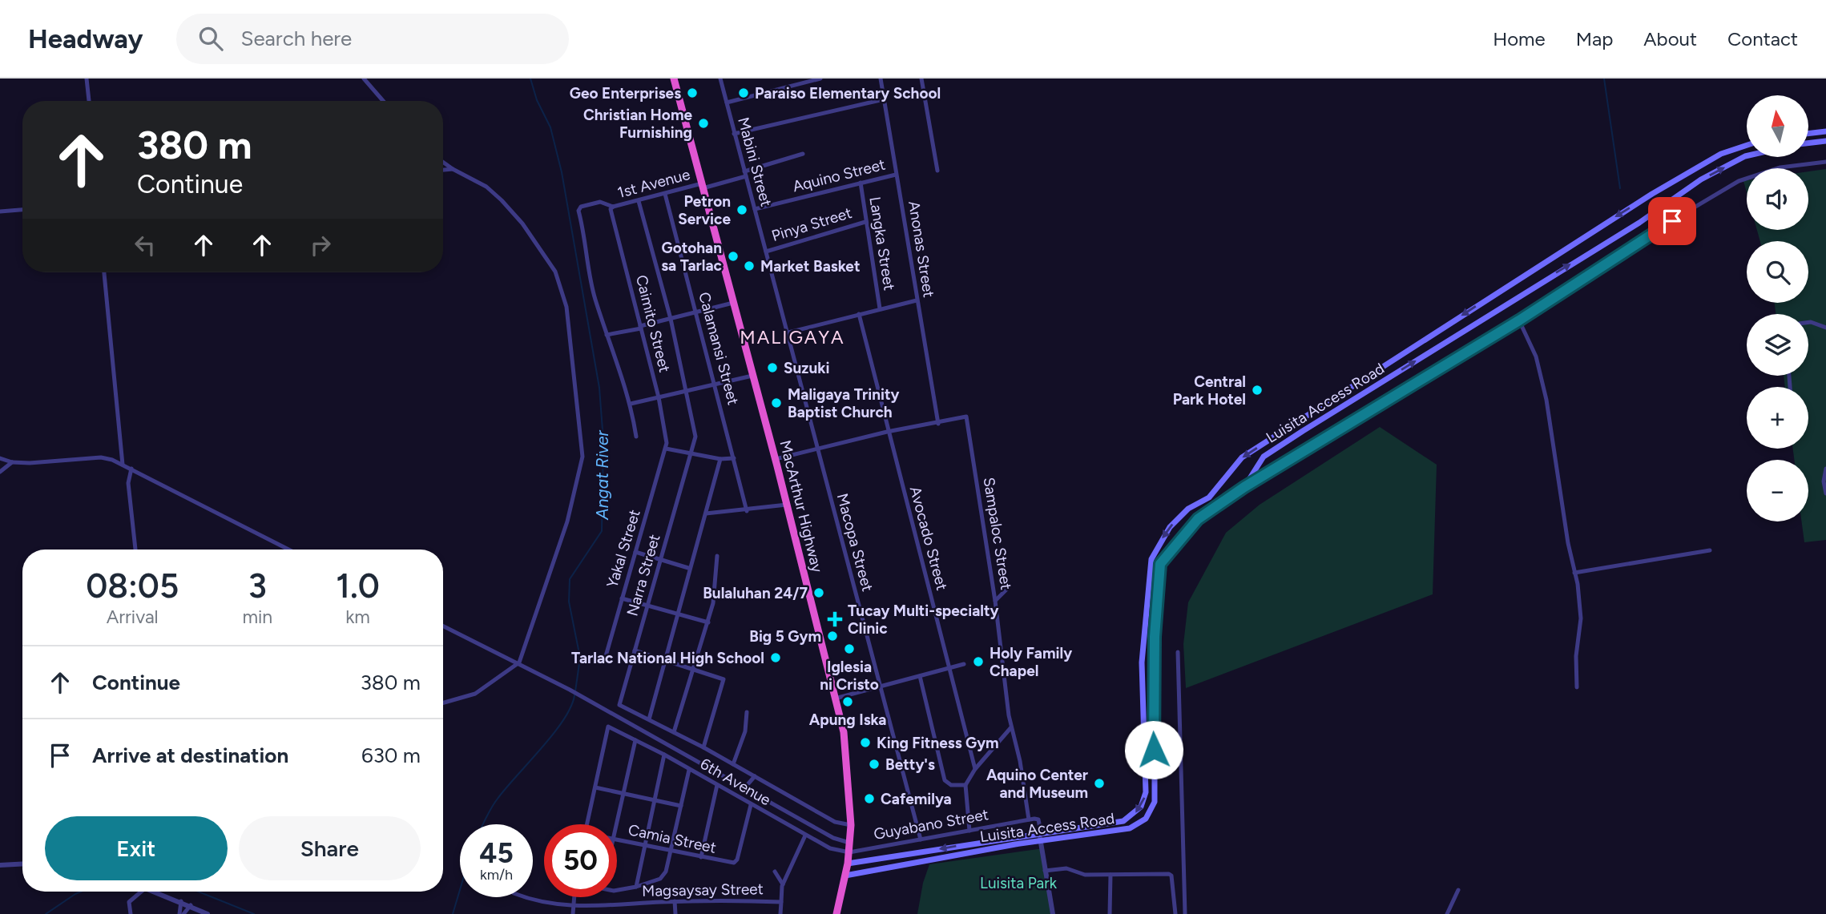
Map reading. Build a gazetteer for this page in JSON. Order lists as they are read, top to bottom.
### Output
{
  "streets": {
    "highway": ["MacArthur Highway"],
    "main road": ["Luisita Access Road"],
    "street": [
      "Mabini Street",
      "Aquino Street",
      "1st Avenue",
      "Pinya Street",
      "Langka Street",
      "Anonas Street",
      "Caimito Street",
      "Calamansi Street",
      "Sampaloc Street",
      "Avocado Street",
      "Macopa Street",
      "Yakal Street",
      "Narra Street",
      "6th Avenue",
      "Guyabano Street",
      "Camia Street",
      "Magsaysay Street"
    ]
  },
  "crossings": [
    ["Mabini Street", "Aquino Street"],
    ["Mabini Street", "1st Avenue"],
    ["Mabini Street", "Pinya Street"],
    ["Mabini Street", "Macopa Street"],
    ["Aquino Street", "Langka Street"],
    ["Aquino Street", "Anonas Street"],
    ["1st Avenue", "Caimito Street"],
    ["1st Avenue", "Calamansi Street"],
    ["1st Avenue", "MacArthur Highway"],
    ["Pinya Street", "Langka Street"],
    ["Pinya Street", "Macopa Street"],
    ["Anonas Street", "Sampaloc Street"],
    ["Caimito Street", "Yakal Street"],
    ["Luisita Access Road", "MacArthur Highway"],
    ["MacArthur Highway", "6th Avenue"],
    ["MacArthur Highway", "Guyabano Street"],
    ["Sampaloc Street", "Guyabano Street"],
    ["Macopa Street", "Guyabano Street"],
    ["6th Avenue", "Guyabano Street"],
    ["6th Avenue", "Camia Street"]
  ],
  "districts": ["MALIGAYA"],
  "water": ["Angat River"],
  "parks": ["Luisita Park"],
  "places": {
    "other": [
      "Geo Enterprises",
      "Paraiso Elementary School",
      "Christian Home Furnishing",
      "Petron Service",
      "Gotohan sa Tarlac",
      "Market Basket",
      "Suzuki",
      "Central Park Hotel",
      "Maligaya Trinity Baptist Church",
      "Bulaluhan 24/7",
      "Big 5 Gym",
      "Iglesia ni Cristo",
      "Tarlac National High School",
      "Holy Family Chapel",
      "Apung Iska",
      "King Fitness Gym",
      "Betty's",
      "Aquino Center and Museum",
      "Cafemilya"
    ],
    "health": ["Tucay Multi-specialty Clinic"]
  },
  "north": "top",
  "page": {
    "header": "Headway",
    "search": "Search here",
    "nav": [
      "Home",
      "Map",
      "About",
      "Contact"
    ],
    "map_buttons": ["+", "−"],
    "turn": ["380 m", "Continue"],
    "eta": [
      "08:05",
      "Arrival",
      "3",
      "min",
      "1.0",
      "km"
    ],
    "list": [
      {
        "name": "Continue",
        "value": "380 m"
      },
      {
        "name": "Arrive at destination",
        "value": "630 m"
      }
    ],
    "buttons": ["Exit", "Share"],
    "speed": "45 km/h",
    "limit": "50"
  }
}
